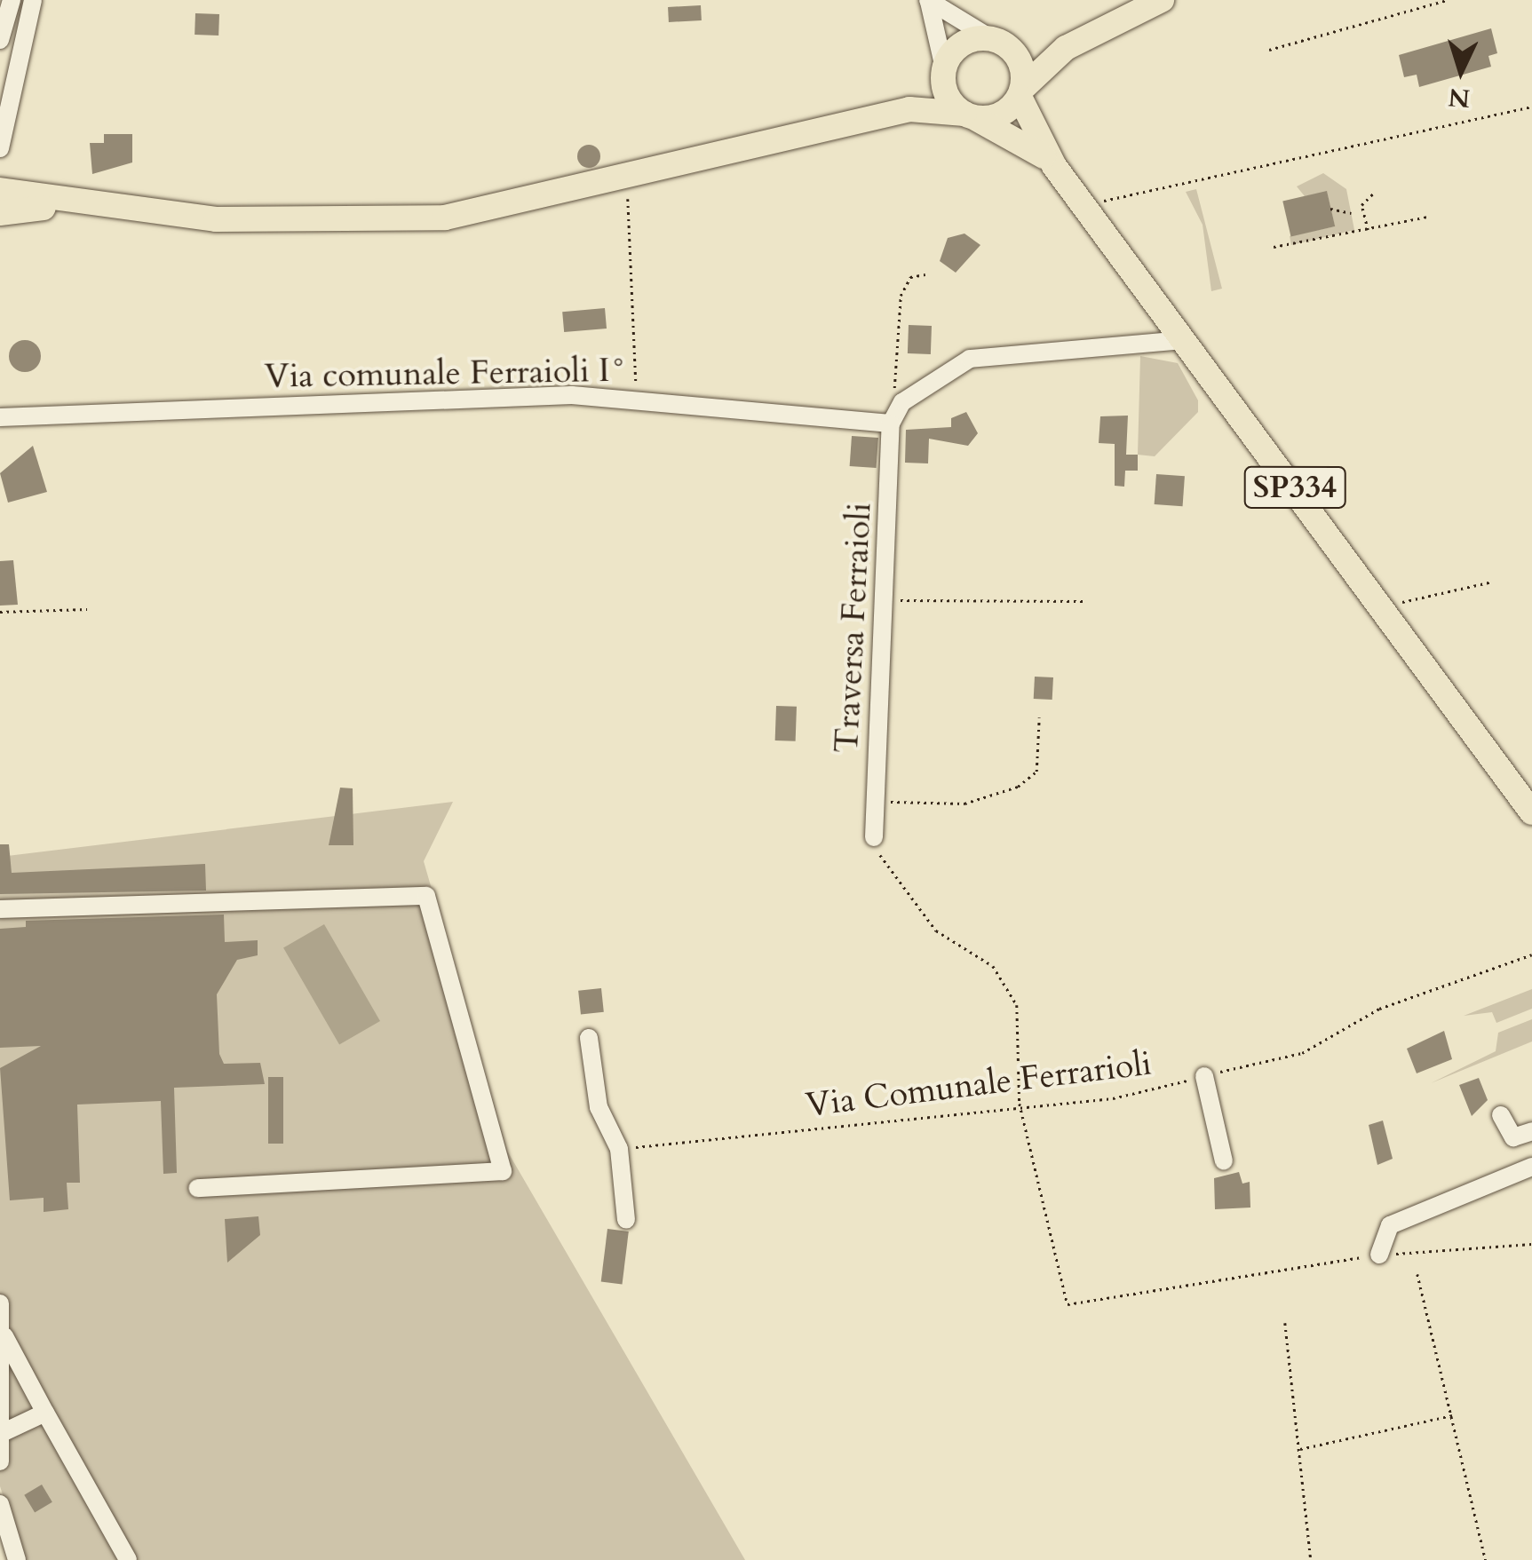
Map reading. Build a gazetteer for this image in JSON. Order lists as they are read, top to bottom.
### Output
{
  "streets": {
    "main road": ["SP334"],
    "street": ["Via comunale Ferraioli I°", "Traversa Ferraioli"],
    "path": ["Via Comunale Ferrarioli"]
  },
  "crossings": [
    ["Via comunale Ferraioli I°", "Traversa Ferraioli"]
  ],
  "north": "bottom"
}
